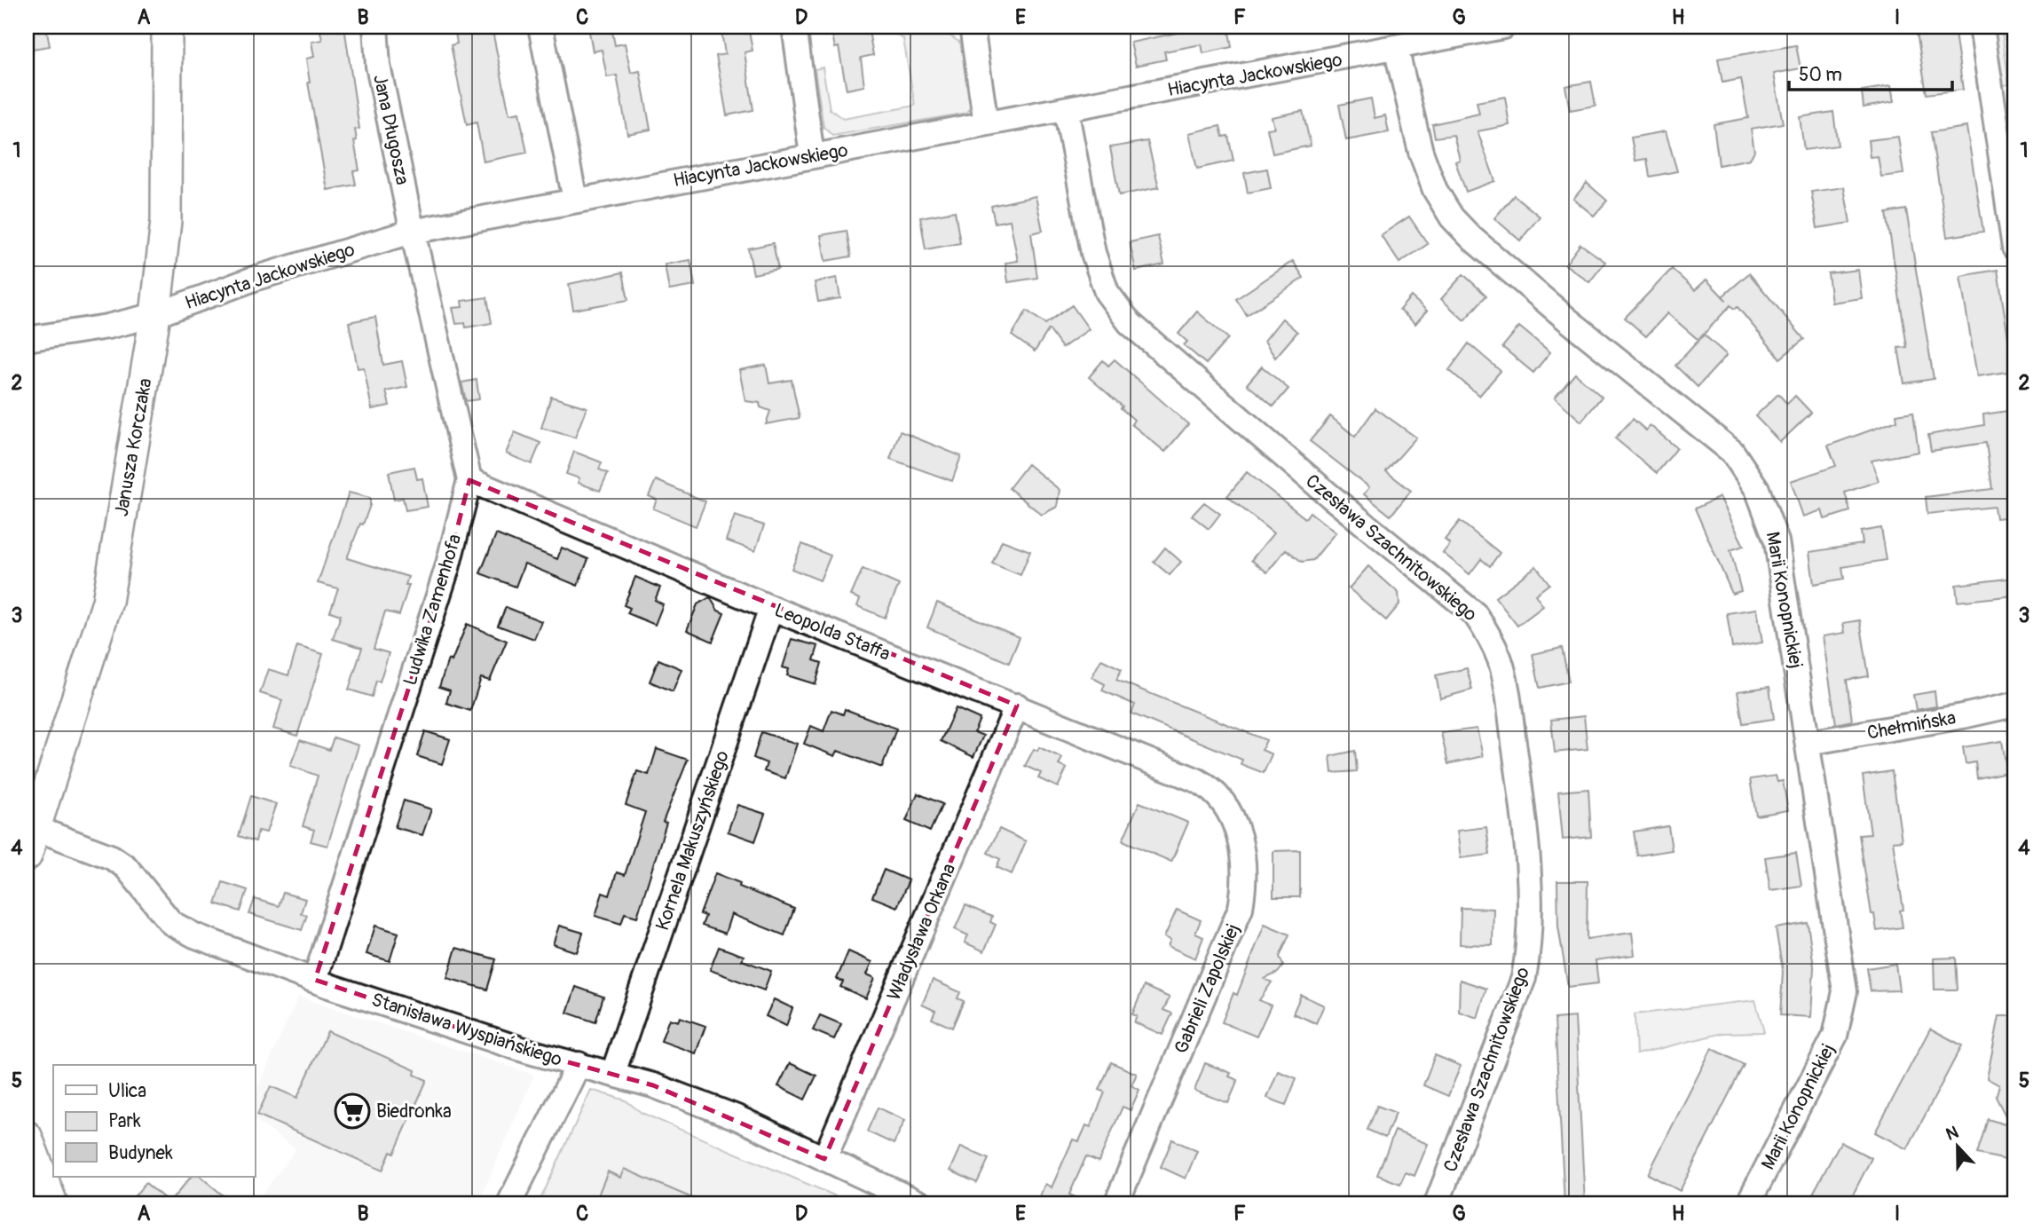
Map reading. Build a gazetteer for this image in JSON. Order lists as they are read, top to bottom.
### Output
{
  "streets": {
    "street": [
      "Hiacynta Jackowskiego",
      "Jana Długosza",
      "Janusza Korczaka",
      "Czesława Szachnitowskiego",
      "Marii Konopnickiej",
      "Ludwika Zamenhofa",
      "Leopolda Staffa",
      "Chełmińska",
      "Kornela Makuszyńskiego",
      "Władysława Orkana",
      "Gabrieli Zapolskiej",
      "Stanisława Wyspiańskiego"
    ]
  },
  "crossings": [
    ["Hiacynta Jackowskiego", "Jana Długosza"],
    ["Hiacynta Jackowskiego", "Janusza Korczaka"],
    ["Hiacynta Jackowskiego", "Czesława Szachnitowskiego"],
    ["Hiacynta Jackowskiego", "Marii Konopnickiej"],
    ["Hiacynta Jackowskiego", "Ludwika Zamenhofa"],
    ["Jana Długosza", "Ludwika Zamenhofa"],
    ["Janusza Korczaka", "Stanisława Wyspiańskiego"],
    ["Marii Konopnickiej", "Chełmińska"],
    ["Ludwika Zamenhofa", "Leopolda Staffa"],
    ["Ludwika Zamenhofa", "Stanisława Wyspiańskiego"],
    ["Leopolda Staffa", "Kornela Makuszyńskiego"],
    ["Leopolda Staffa", "Władysława Orkana"],
    ["Leopolda Staffa", "Gabrieli Zapolskiej"],
    ["Kornela Makuszyńskiego", "Stanisława Wyspiańskiego"],
    ["Władysława Orkana", "Stanisława Wyspiańskiego"]
  ],
  "places": {
    "supermarket": ["Biedronka"]
  },
  "legend": ["Ulica", "Park", "Budynek"],
  "scale_bar": "50 m",
  "north": "top",
  "grid": {
    "columns": [
      "A",
      "B",
      "C",
      "D",
      "E",
      "F",
      "G",
      "H",
      "I"
    ],
    "rows": [
      "1",
      "2",
      "3",
      "4",
      "5"
    ]
  }
}
